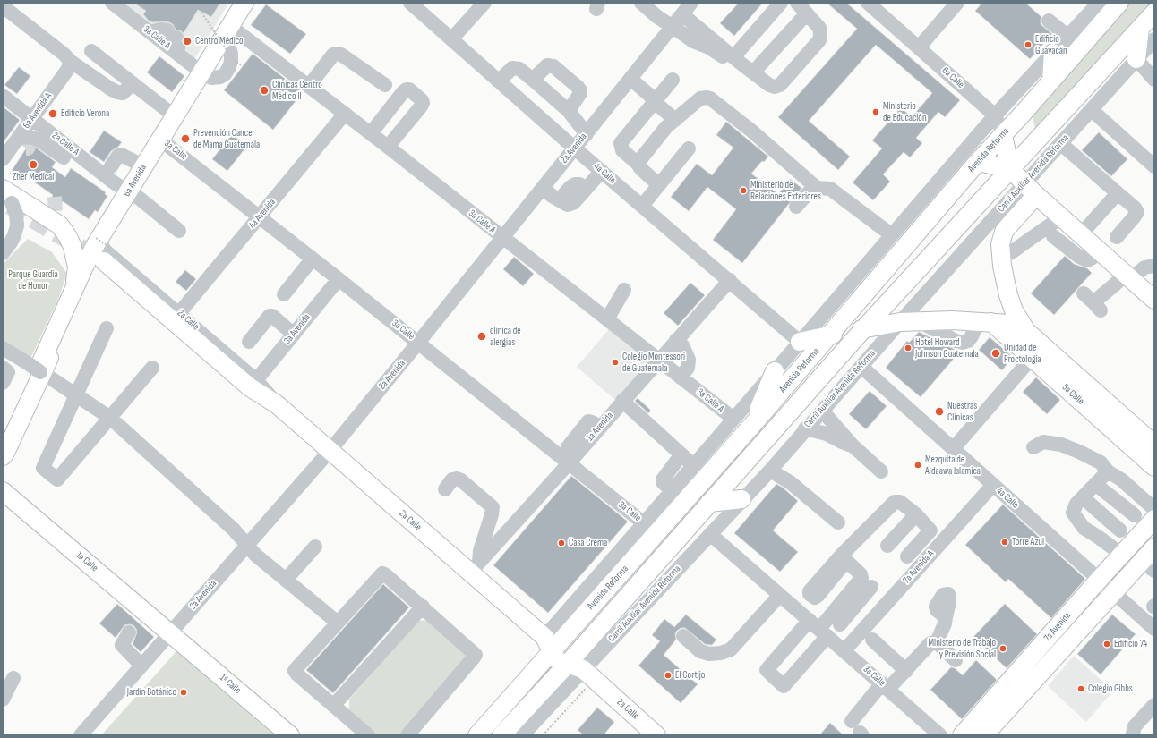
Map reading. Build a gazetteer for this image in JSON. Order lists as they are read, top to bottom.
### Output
{
  "streets": {
    "main road": [
      "6a Calle",
      "Avenida Reforma",
      "6a Avenida",
      "2a Calle",
      "5a Calle",
      "1a Calle",
      "7a Avenida",
      "1ª Calle"
    ],
    "street": [
      "3a Calle A",
      "6a Avenida A",
      "2a Calle A",
      "2a Avenida",
      "3a Calle",
      "4a Calle",
      "Carril Auxiliar Avenida Reforma",
      "4a Avenida",
      "3a Avenida",
      "1a Avenida",
      "7a Avenida A"
    ]
  },
  "crossings": [
    ["3a Calle A", "2a Avenida"],
    ["3a Calle A", "6a Avenida"],
    ["3a Calle A", "4a Avenida"],
    ["3a Calle A", "1a Avenida"],
    ["6a Calle", "Avenida Reforma"],
    ["6a Avenida A", "2a Calle A"],
    ["2a Calle A", "6a Avenida"],
    ["2a Avenida", "3a Calle"],
    ["2a Avenida", "4a Calle"],
    ["2a Avenida", "2a Calle"],
    ["2a Avenida", "1a Calle"],
    ["2a Avenida", "1ª Calle"],
    ["3a Calle", "Carril Auxiliar Avenida Reforma"],
    ["3a Calle", "6a Avenida"],
    ["3a Calle", "4a Avenida"],
    ["3a Calle", "3a Avenida"],
    ["3a Calle", "1a Avenida"],
    ["3a Calle", "7a Avenida A"],
    ["Avenida Reforma", "Carril Auxiliar Avenida Reforma"],
    ["Avenida Reforma", "2a Calle"],
    ["Avenida Reforma", "5a Calle"],
    ["4a Calle", "Carril Auxiliar Avenida Reforma"],
    ["4a Calle", "5a Calle"],
    ["4a Calle", "1a Avenida"],
    ["4a Calle", "7a Avenida A"],
    ["4a Calle", "7a Avenida"],
    ["Carril Auxiliar Avenida Reforma", "2a Calle"],
    ["Carril Auxiliar Avenida Reforma", "5a Calle"],
    ["6a Avenida", "2a Calle"],
    ["4a Avenida", "2a Calle"],
    ["2a Calle", "3a Avenida"],
    ["1a Calle", "1ª Calle"]
  ],
  "parks": ["Parque Guardia de Honor"],
  "places": [
    "Centro Médico",
    "Edificio Guayacán",
    "Clínicas Centro Médico II",
    "Ministerio de Educación",
    "Edificio Verona",
    "Prevención Cancer de Mama Guatemala",
    "Zher Medical",
    "Ministerio de Relaciones Exteriores",
    "clinica de alergias",
    "Hotel Howard Johnson Guatemala",
    "Unidad de Proctologia",
    "Colegio Montessori de Guatemala",
    "Nuestras Clínicas",
    "Mezquita de Aldaawa Islamica",
    "Torre Azul",
    "Casa Crema",
    "Edificio 74",
    "Ministerio de Trabajo y Previsión Social",
    "El Cortijo",
    "Colegio Gibbs",
    "Jardín Botánico"
  ]
}
